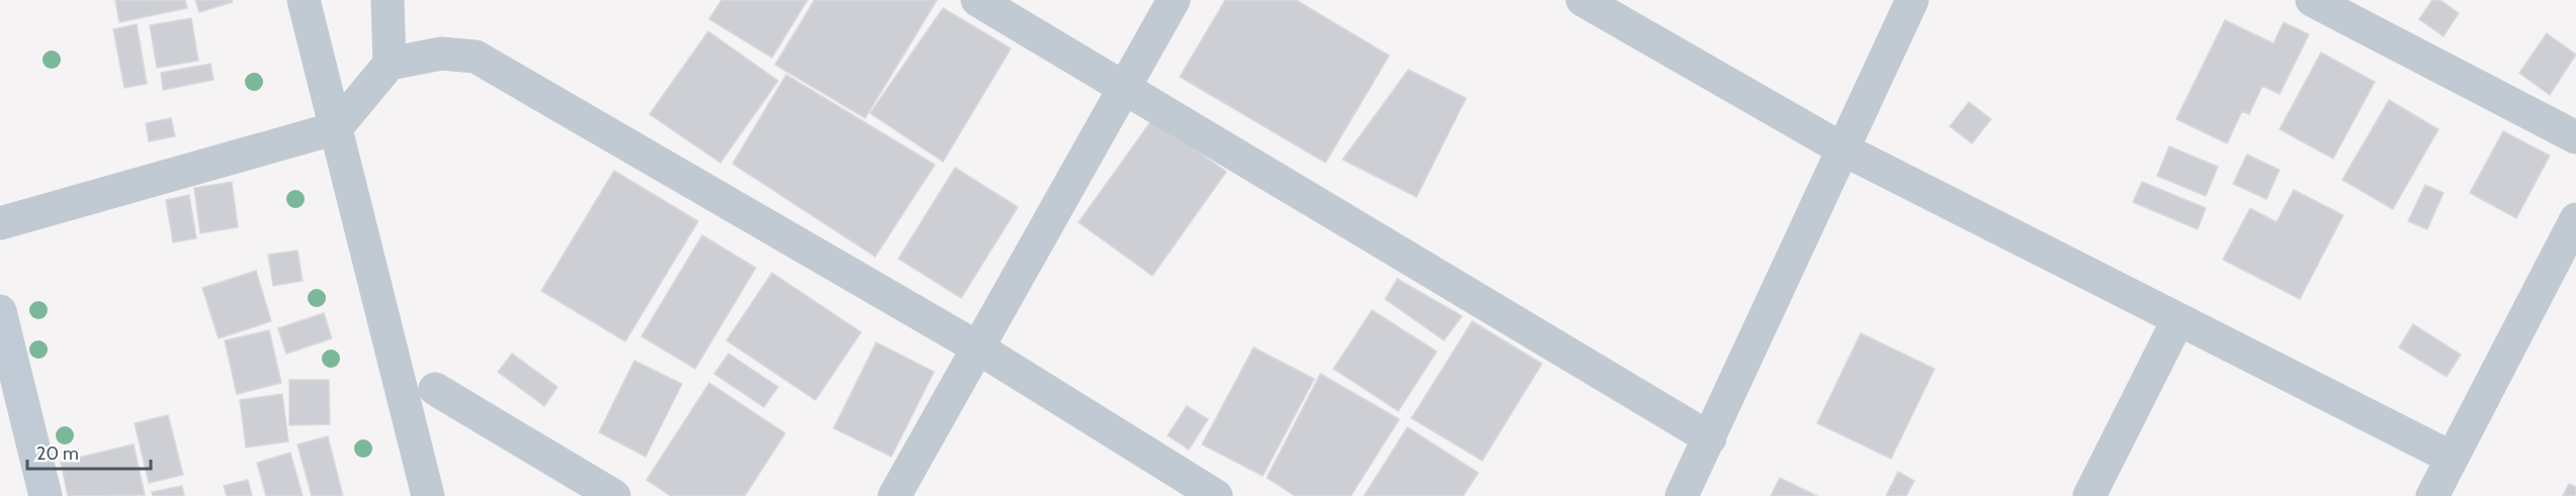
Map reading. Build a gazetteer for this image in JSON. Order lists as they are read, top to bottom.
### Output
{
  "scale_bar": "20 m"
}
